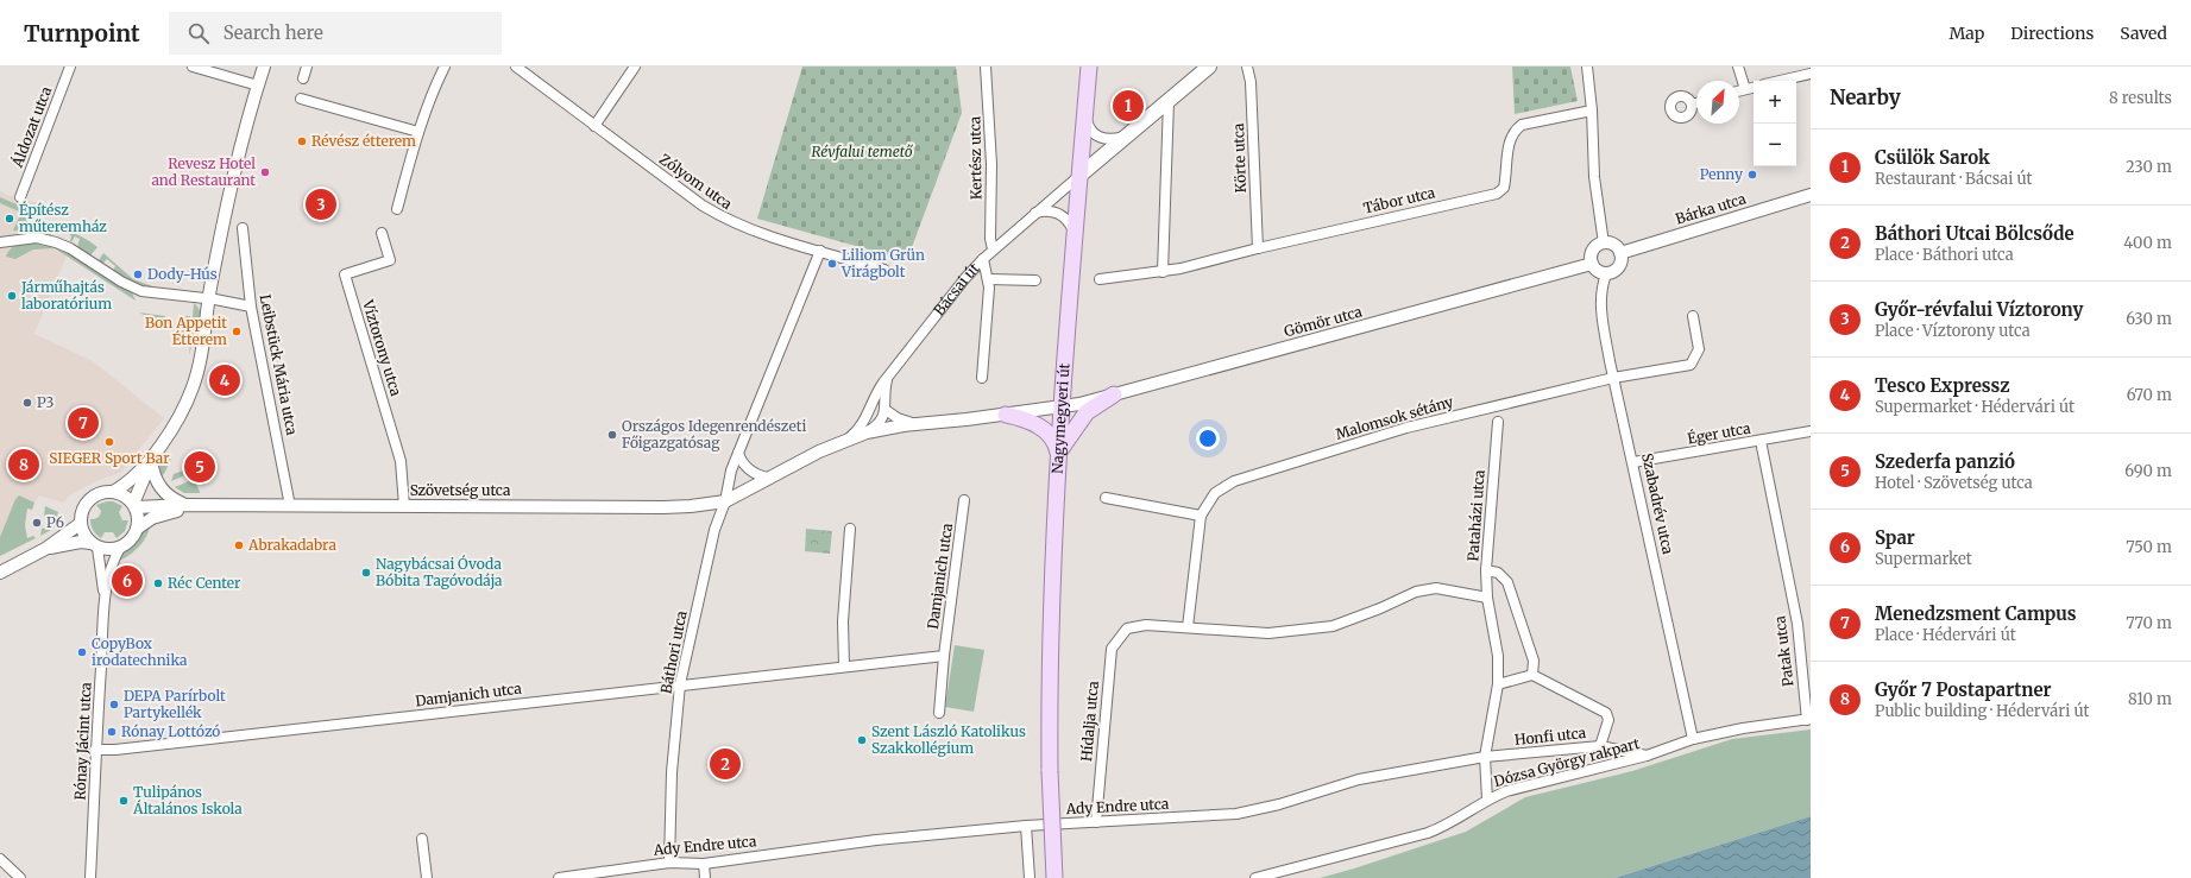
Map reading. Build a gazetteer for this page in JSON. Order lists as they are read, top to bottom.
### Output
{
  "streets": {
    "main road": ["Bácsai út", "Nagymegyeri út"],
    "street": [
      "Áldozat utca",
      "Kertész utca",
      "Körte utca",
      "Zólyom utca",
      "Tábor utca",
      "Bárka utca",
      "Gömör utca",
      "Víztorony utca",
      "Leibstück Mária utca",
      "Malomsok sétány",
      "Éger utca",
      "Szövetség utca",
      "Szabadrév utca",
      "Pataházi utca",
      "Damjanich utca",
      "Patak utca",
      "Báthori utca",
      "Hídalja utca",
      "Honfi utca",
      "Rónay Jácint utca",
      "Dózsa György rakpart",
      "Ady Endre utca"
    ]
  },
  "crossings": [
    ["Kertész utca", "Bácsai út"],
    ["Körte utca", "Tábor utca"],
    ["Zólyom utca", "Báthori utca"],
    ["Bárka utca", "Gömör utca"],
    ["Bárka utca", "Szabadrév utca"],
    ["Bácsai út", "Gömör utca"],
    ["Bácsai út", "Nagymegyeri út"],
    ["Bácsai út", "Szövetség utca"],
    ["Bácsai út", "Báthori utca"],
    ["Gömör utca", "Nagymegyeri út"],
    ["Gömör utca", "Szabadrév utca"],
    ["Víztorony utca", "Szövetség utca"],
    ["Leibstück Mária utca", "Szövetség utca"],
    ["Malomsok sétány", "Szabadrév utca"],
    ["Malomsok sétány", "Hídalja utca"],
    ["Éger utca", "Szabadrév utca"],
    ["Éger utca", "Patak utca"],
    ["Szövetség utca", "Báthori utca"],
    ["Szövetség utca", "Rónay Jácint utca"],
    ["Szabadrév utca", "Dózsa György rakpart"],
    ["Damjanich utca", "Báthori utca"],
    ["Damjanich utca", "Rónay Jácint utca"],
    ["Patak utca", "Dózsa György rakpart"],
    ["Báthori utca", "Ady Endre utca"],
    ["Hídalja utca", "Ady Endre utca"],
    ["Honfi utca", "Dózsa György rakpart"],
    ["Honfi utca", "Ady Endre utca"]
  ],
  "parks": ["Révfalui temető"],
  "places": [
    "Révész étterem",
    "Revesz Hotel and Restaurant",
    "Penny",
    "Építész műteremház",
    "Liliom Grün Virágbolt",
    "Dody-Hús",
    "Járműhajtás laboratórium",
    "Bon Appetit Étterem",
    "P3",
    "Országos Idegenrendészeti Főigazgatósag",
    "SIEGER Sport Bar",
    "P6",
    "Abrakadabra",
    "Nagybácsai Óvoda Bóbita Tagóvodája",
    "Réc Center",
    "CopyBox irodatechnika",
    "DEPA Parírbolt Partykellék",
    "Rónay Lottózó",
    "Szent László Katolikus Szakkollégium",
    "Tulipános Általános Iskola"
  ],
  "north": "top right",
  "page": {
    "header": "Turnpoint",
    "search": "Search here",
    "nav": ["Map", "Directions", "Saved"],
    "heading": ["Nearby", "8 results"],
    "map_buttons": ["+", "−"],
    "pins": [
      "1",
      "3",
      "4",
      "7",
      "8",
      "5",
      "6",
      "2"
    ],
    "list": [
      {
        "mark": "1",
        "name": "Csülök Sarok",
        "note": "Restaurant · Bácsai út",
        "value": "230 m"
      },
      {
        "mark": "2",
        "name": "Báthori Utcai Bölcsőde",
        "note": "Place · Báthori utca",
        "value": "400 m"
      },
      {
        "mark": "3",
        "name": "Győr-révfalui Víztorony",
        "note": "Place · Víztorony utca",
        "value": "630 m"
      },
      {
        "mark": "4",
        "name": "Tesco Expressz",
        "note": "Supermarket · Hédervári út",
        "value": "670 m"
      },
      {
        "mark": "5",
        "name": "Szederfa panzió",
        "note": "Hotel · Szövetség utca",
        "value": "690 m"
      },
      {
        "mark": "6",
        "name": "Spar",
        "note": "Supermarket",
        "value": "750 m"
      },
      {
        "mark": "7",
        "name": "Menedzsment Campus",
        "note": "Place · Hédervári út",
        "value": "770 m"
      },
      {
        "mark": "8",
        "name": "Győr 7 Postapartner",
        "note": "Public building · Hédervári út",
        "value": "810 m"
      }
    ]
  }
}
